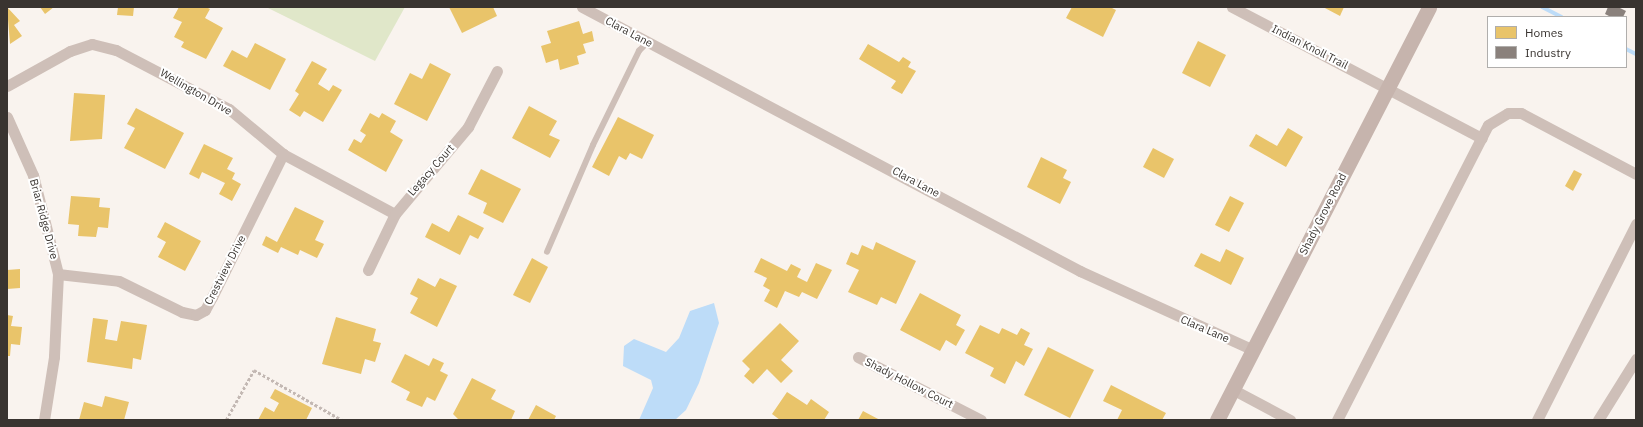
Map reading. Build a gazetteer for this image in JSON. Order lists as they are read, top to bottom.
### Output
{
  "streets": {
    "street": [
      "Clara Lane",
      "Indian Knoll Trail",
      "Wellington Drive",
      "Legacy Court",
      "Shady Grove Road",
      "Briar Ridge Drive",
      "Crestview Drive",
      "Shady Hollow Court"
    ]
  },
  "crossings": [
    ["Clara Lane", "Shady Grove Road"],
    ["Indian Knoll Trail", "Shady Grove Road"],
    ["Wellington Drive", "Legacy Court"],
    ["Wellington Drive", "Crestview Drive"],
    ["Briar Ridge Drive", "Crestview Drive"]
  ],
  "legend": ["Homes", "Industry"]
}
